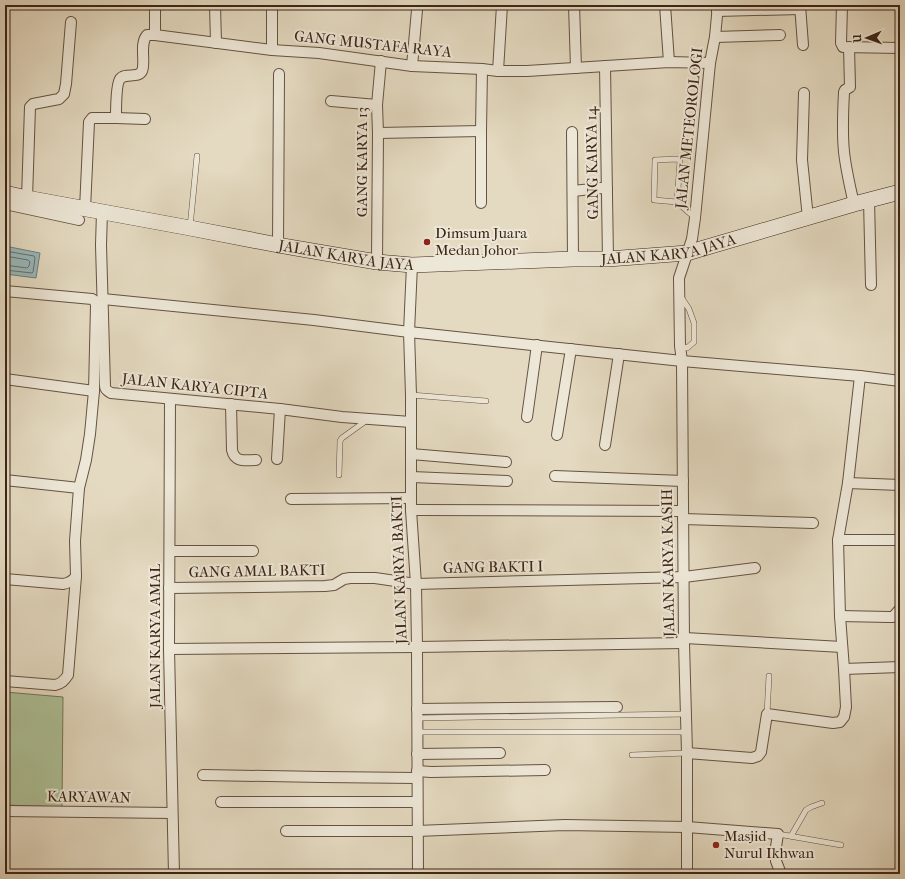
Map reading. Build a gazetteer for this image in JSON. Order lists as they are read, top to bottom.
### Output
{
  "streets": {
    "main road": ["JALAN KARYA JAYA"],
    "street": [
      "GANG MUSTAFA RAYA",
      "JALAN METEOROLOGI",
      "GANG KARYA 13",
      "GANG KARYA 14",
      "JALAN KARYA CIPTA",
      "JALAN KARYA KASIH",
      "GANG BAKTI I",
      "JALAN KARYA BAKTI",
      "GANG AMAL BAKTI",
      "JALAN KARYA AMAL",
      "KARYAWAN"
    ]
  },
  "crossings": [
    ["GANG MUSTAFA RAYA", "JALAN METEOROLOGI"],
    ["GANG MUSTAFA RAYA", "GANG KARYA 13"],
    ["GANG MUSTAFA RAYA", "GANG KARYA 14"],
    ["JALAN METEOROLOGI", "JALAN KARYA JAYA"],
    ["JALAN METEOROLOGI", "JALAN KARYA KASIH"],
    ["GANG KARYA 13", "JALAN KARYA JAYA"],
    ["GANG KARYA 14", "JALAN KARYA JAYA"],
    ["JALAN KARYA JAYA", "JALAN KARYA CIPTA"],
    ["JALAN KARYA JAYA", "JALAN KARYA KASIH"],
    ["JALAN KARYA JAYA", "JALAN KARYA BAKTI"],
    ["JALAN KARYA CIPTA", "JALAN KARYA BAKTI"],
    ["JALAN KARYA CIPTA", "JALAN KARYA AMAL"],
    ["JALAN KARYA KASIH", "GANG BAKTI I"],
    ["GANG BAKTI I", "JALAN KARYA BAKTI"],
    ["GANG BAKTI I", "GANG AMAL BAKTI"],
    ["JALAN KARYA BAKTI", "GANG AMAL BAKTI"],
    ["GANG AMAL BAKTI", "JALAN KARYA AMAL"],
    ["JALAN KARYA AMAL", "KARYAWAN"]
  ],
  "places": ["Dimsum Juara Medan Johor", "Masjid Nurul Ikhwan"],
  "north": "left"
}
